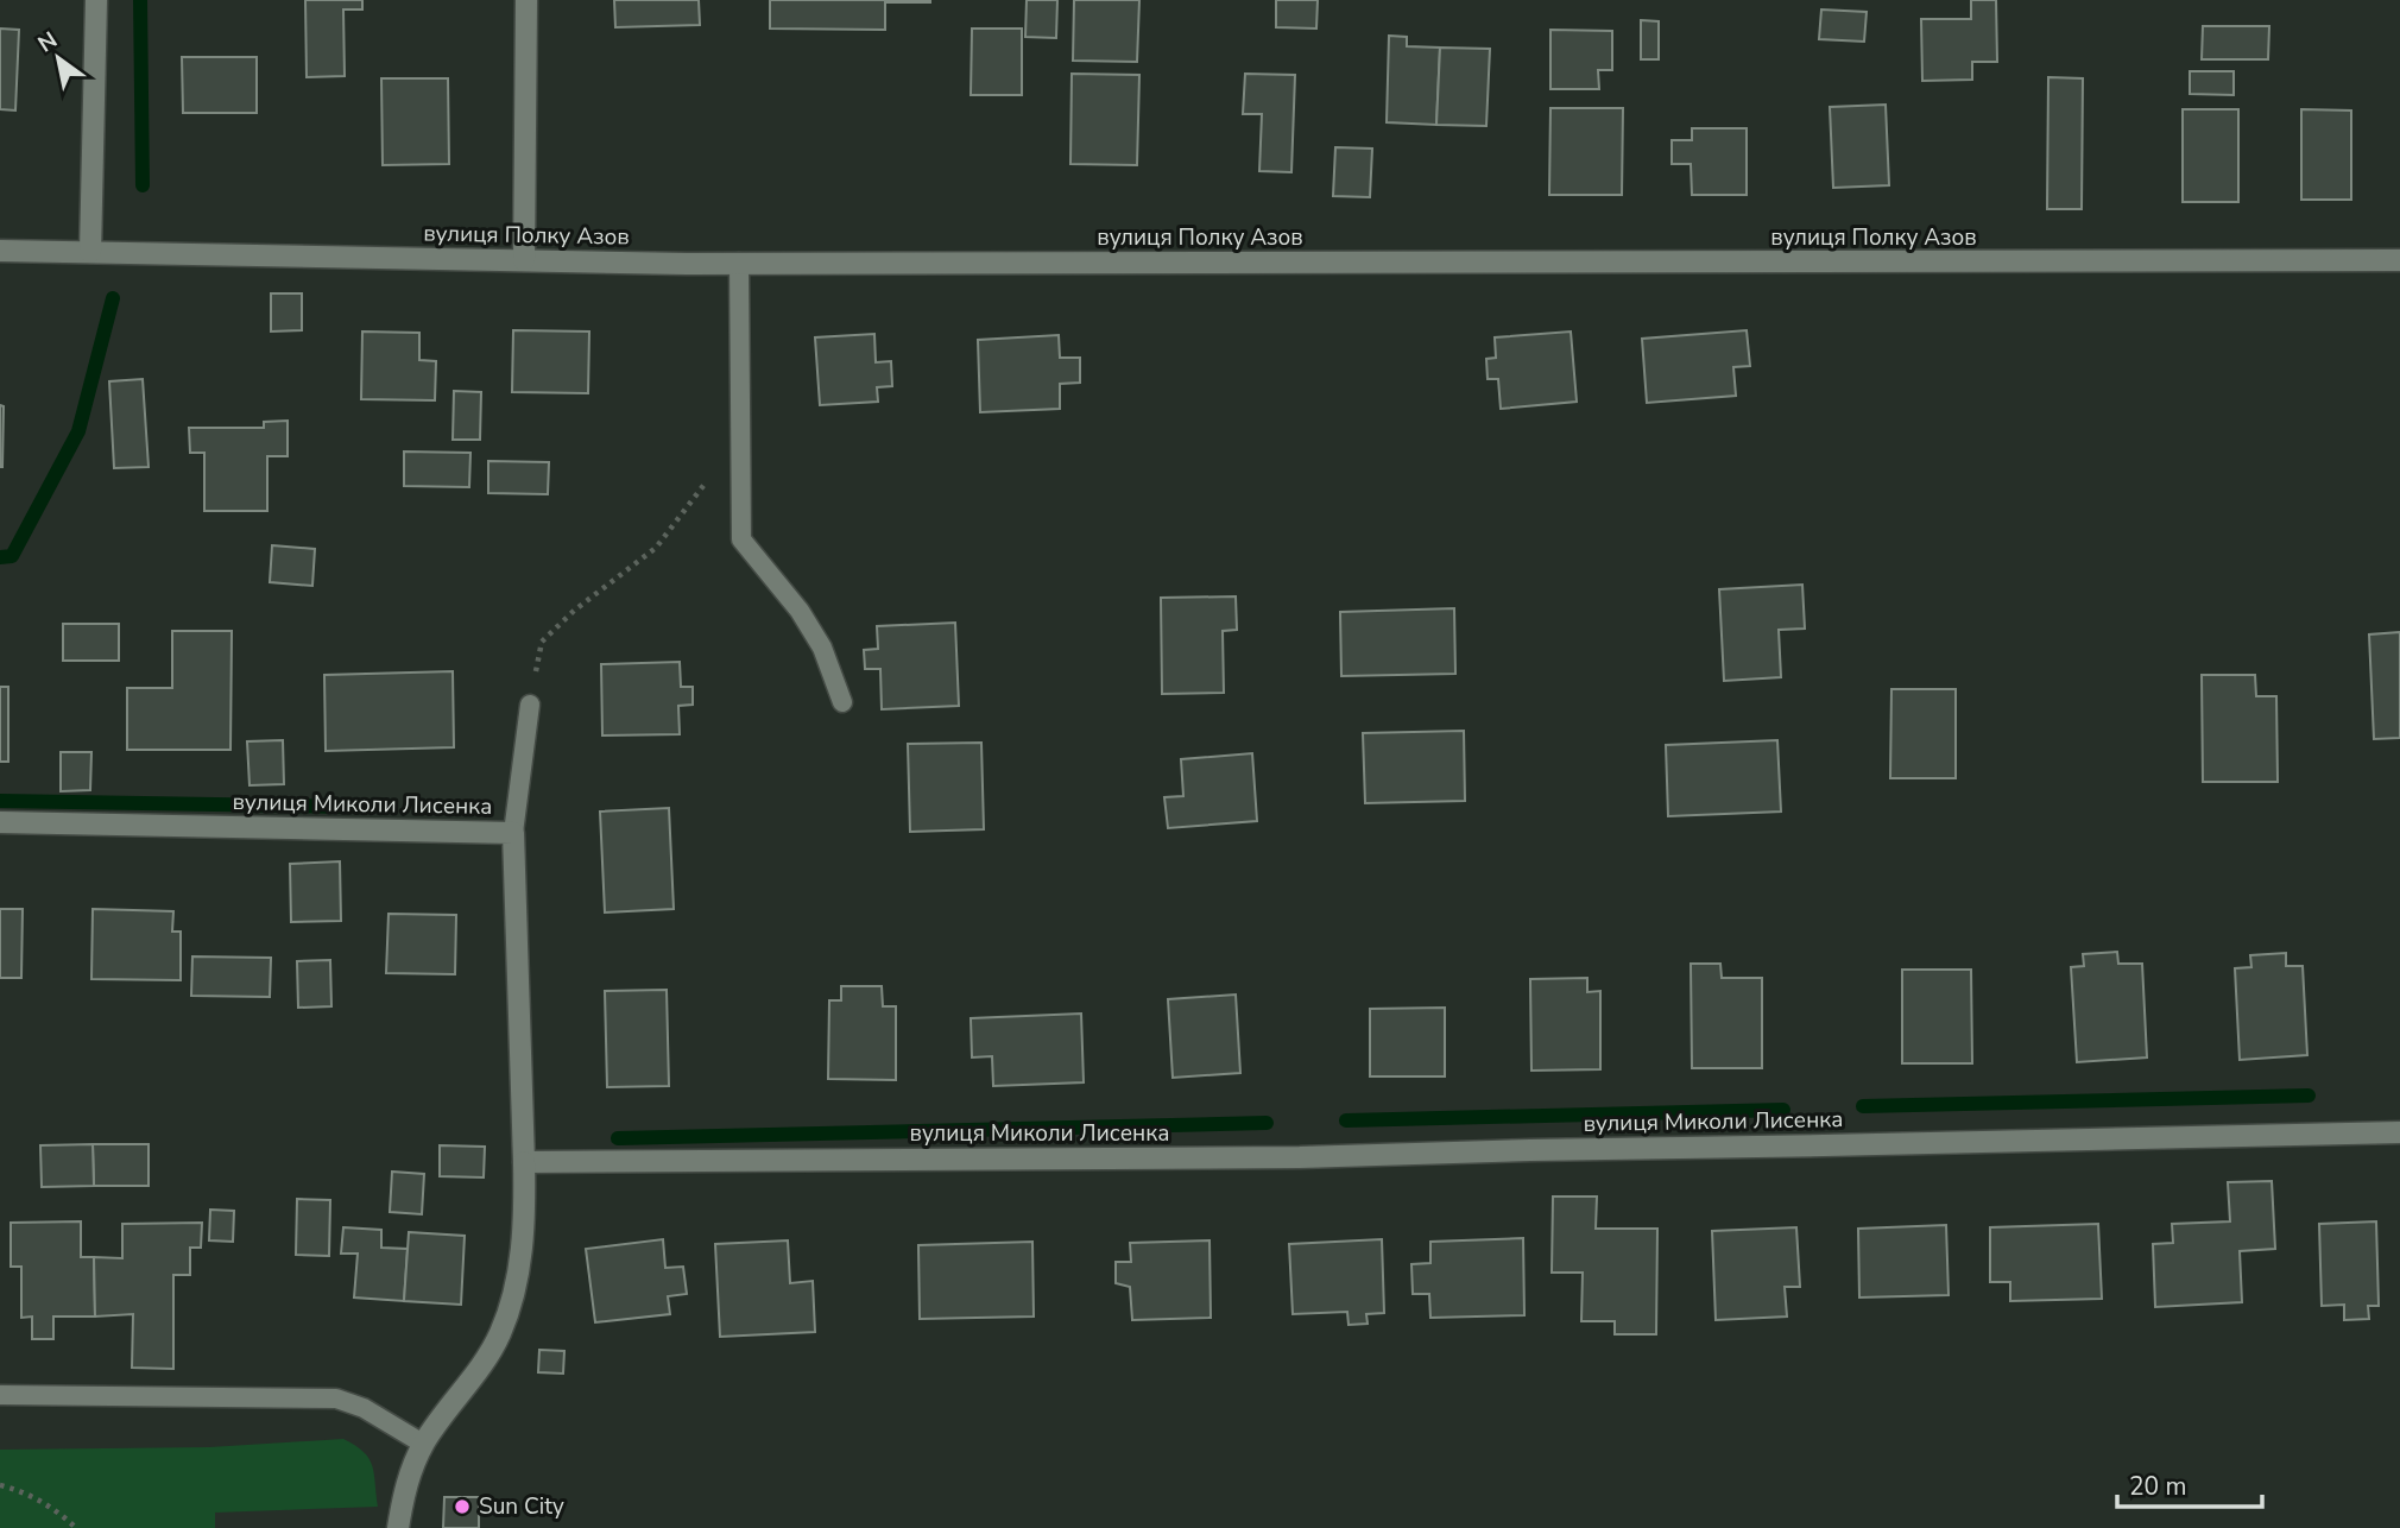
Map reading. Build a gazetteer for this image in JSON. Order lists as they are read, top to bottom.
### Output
{
  "streets": {
    "street": ["вулиця Полку Азов", "вулиця Миколи Лисенка"]
  },
  "places": ["Sun City"],
  "scale_bar": "20 m",
  "north": "top left"
}
